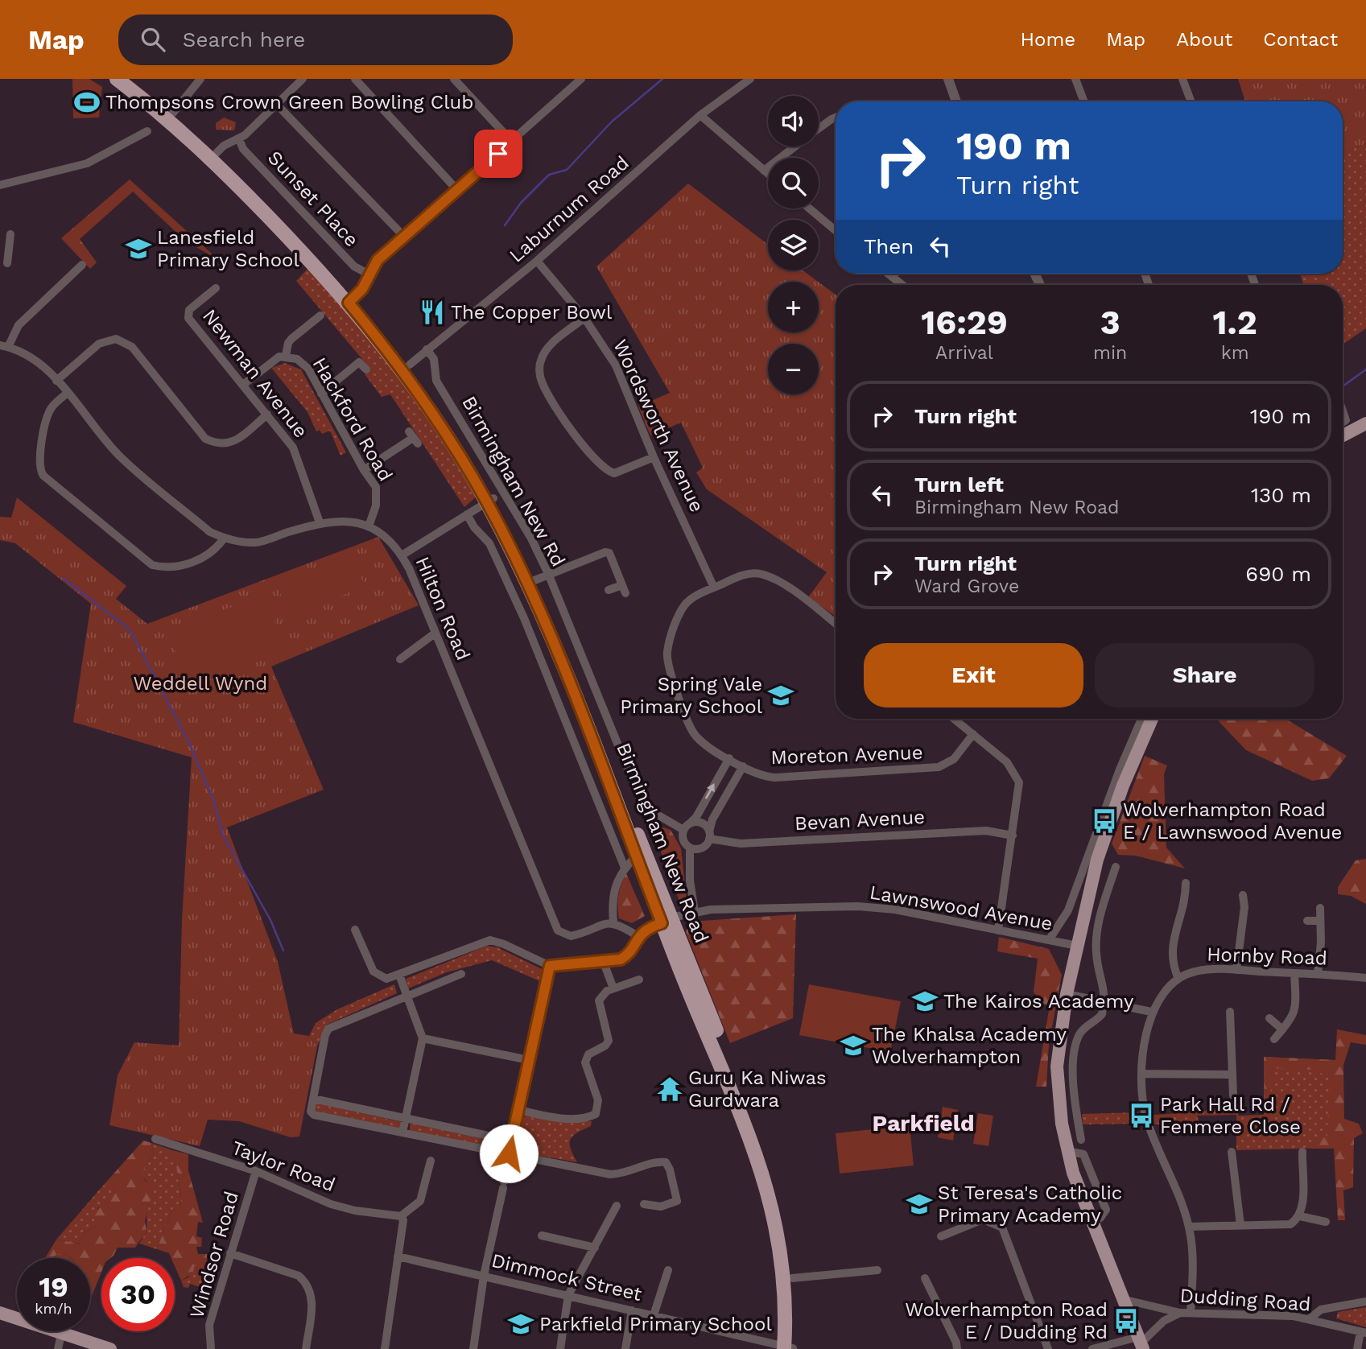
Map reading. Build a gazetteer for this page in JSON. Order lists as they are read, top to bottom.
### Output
{
  "streets": {
    "highway": ["Birmingham New Road"],
    "street": [
      "Sunset Place",
      "Laburnum Road",
      "Newman Avenue",
      "Hackford Road",
      "Wordsworth Avenue",
      "Birmingham New Rd",
      "Hilton Road",
      "Moreton Avenue",
      "Bevan Avenue",
      "Lawnswood Avenue",
      "Hornby Road",
      "Taylor Road",
      "Windsor Road",
      "Dimmock Street",
      "Dudding Road"
    ]
  },
  "crossings": [
    ["Laburnum Road", "Wordsworth Avenue"],
    ["Laburnum Road", "Birmingham New Rd"],
    ["Laburnum Road", "Birmingham New Road"],
    ["Newman Avenue", "Hackford Road"],
    ["Newman Avenue", "Hilton Road"],
    ["Hackford Road", "Hilton Road"],
    ["Wordsworth Avenue", "Moreton Avenue"],
    ["Birmingham New Rd", "Bevan Avenue"],
    ["Birmingham New Rd", "Birmingham New Road"],
    ["Birmingham New Road", "Lawnswood Avenue"],
    ["Birmingham New Road", "Dimmock Street"],
    ["Taylor Road", "Windsor Road"]
  ],
  "districts": ["Parkfield"],
  "parks": ["Weddell Wynd"],
  "places": {
    "sports": ["Thompsons Crown Green Bowling Club"],
    "school or university": [
      "Lanesfield Primary School",
      "Spring Vale Primary School",
      "The Kairos Academy",
      "The Khalsa Academy Wolverhampton",
      "St Teresa's Catholic Primary Academy",
      "Parkfield Primary School"
    ],
    "restaurant": ["The Copper Bowl"],
    "bus stop": ["Wolverhampton Road E / Lawnswood Avenue", "Park Hall Rd / Fenmere Close", "Wolverhampton Road E / Dudding Rd"],
    "temple": ["Guru Ka Niwas Gurdwara"]
  },
  "page": {
    "header": "Map",
    "search": "Search here",
    "nav": [
      "Home",
      "Map",
      "About",
      "Contact"
    ],
    "map_buttons": ["+", "−"],
    "turn": ["190 m", "Turn right"],
    "then": "Then",
    "eta": [
      "16:29",
      "Arrival",
      "3",
      "min",
      "1.2",
      "km"
    ],
    "list": [
      {
        "name": "Turn right",
        "value": "190 m"
      },
      {
        "name": "Turn left",
        "note": "Birmingham New Road",
        "value": "130 m"
      },
      {
        "name": "Turn right",
        "note": "Ward Grove",
        "value": "690 m"
      }
    ],
    "buttons": ["Exit", "Share"],
    "speed": "19 km/h",
    "limit": "30"
  }
}
